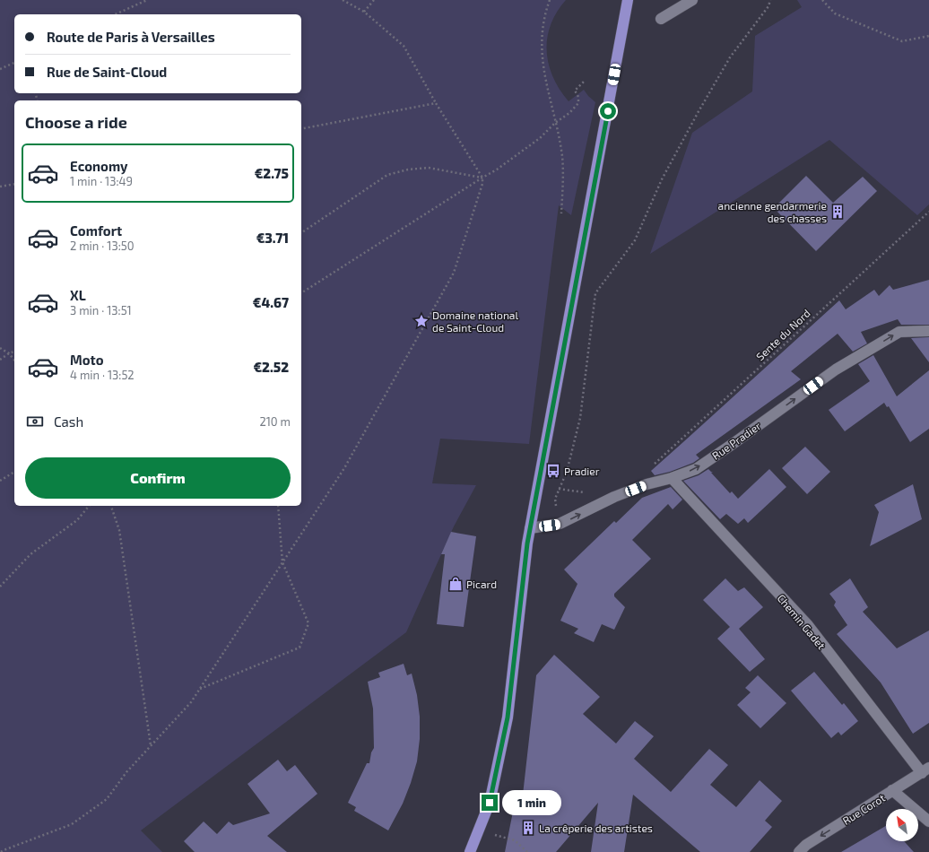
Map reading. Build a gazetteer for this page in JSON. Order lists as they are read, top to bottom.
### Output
{
  "streets": {
    "street": ["Rue Pradier", "Chemin Gadet", "Rue Corot"],
    "path": ["Sente du Nord"]
  },
  "crossings": [
    ["Rue Pradier", "Chemin Gadet"],
    ["Chemin Gadet", "Rue Corot"]
  ],
  "one_way": ["Rue Pradier", "Rue Corot"],
  "places": {
    "building": ["ancienne gendarmerie des chasses", "La crêperie des artistes"],
    "place": ["Domaine national de Saint-Cloud"],
    "bus stop": ["Pradier"],
    "shop": ["Picard"]
  },
  "north": "top left",
  "page": {
    "banner": ["Route de Paris à Versailles", "Rue de Saint-Cloud"],
    "heading": "Choose a ride",
    "list": [
      {
        "name": "Economy",
        "note": "1 min · 13:49",
        "value": "€2.75"
      },
      {
        "name": "Comfort",
        "note": "2 min · 13:50",
        "value": "€3.71"
      },
      {
        "name": "XL",
        "note": "3 min · 13:51",
        "value": "€4.67"
      },
      {
        "name": "Moto",
        "note": "4 min · 13:52",
        "value": "€2.52"
      }
    ],
    "pay": ["Cash", "210 m"],
    "buttons": "Confirm",
    "bubble": "1 min"
  }
}
